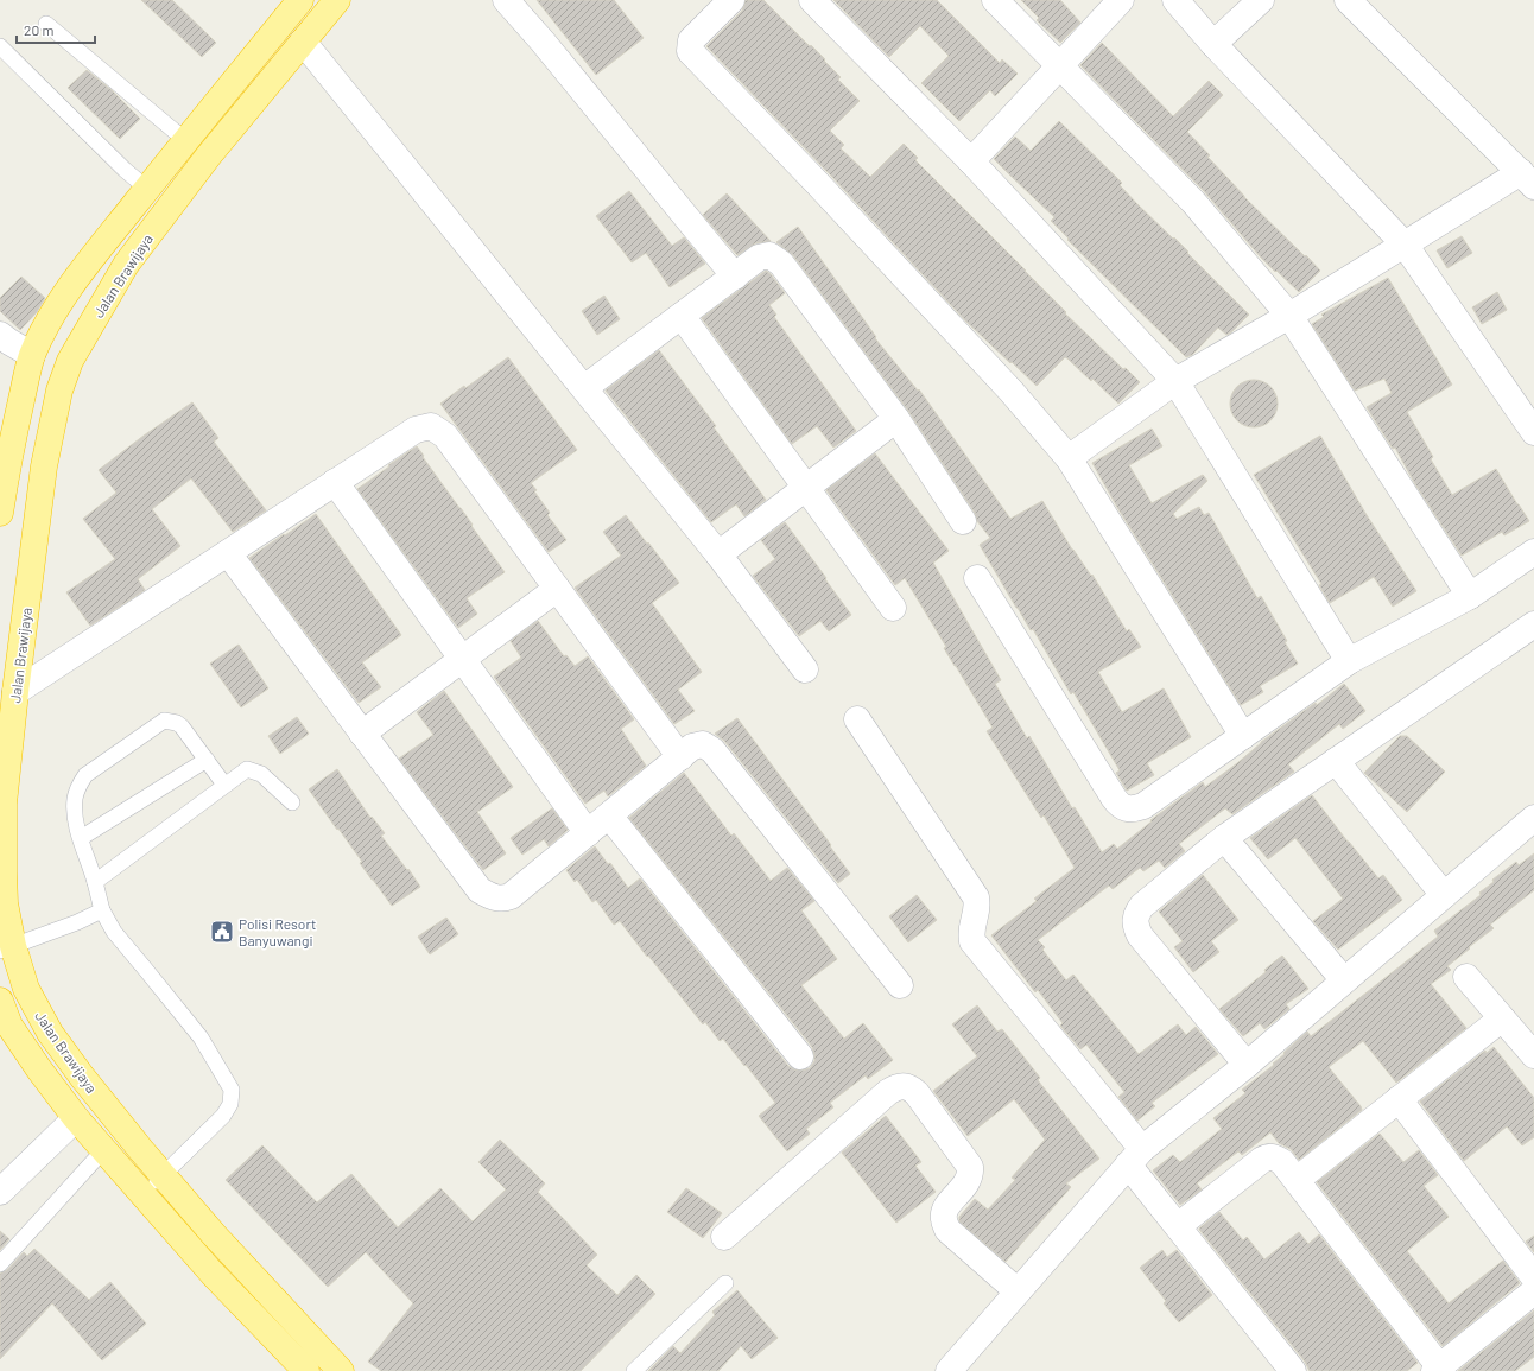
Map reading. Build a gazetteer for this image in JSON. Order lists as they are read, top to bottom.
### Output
{
  "streets": {
    "highway": ["Jalan Brawijaya"]
  },
  "places": {
    "public building": ["Polisi Resort Banyuwangi"]
  },
  "scale_bar": "20 m"
}
